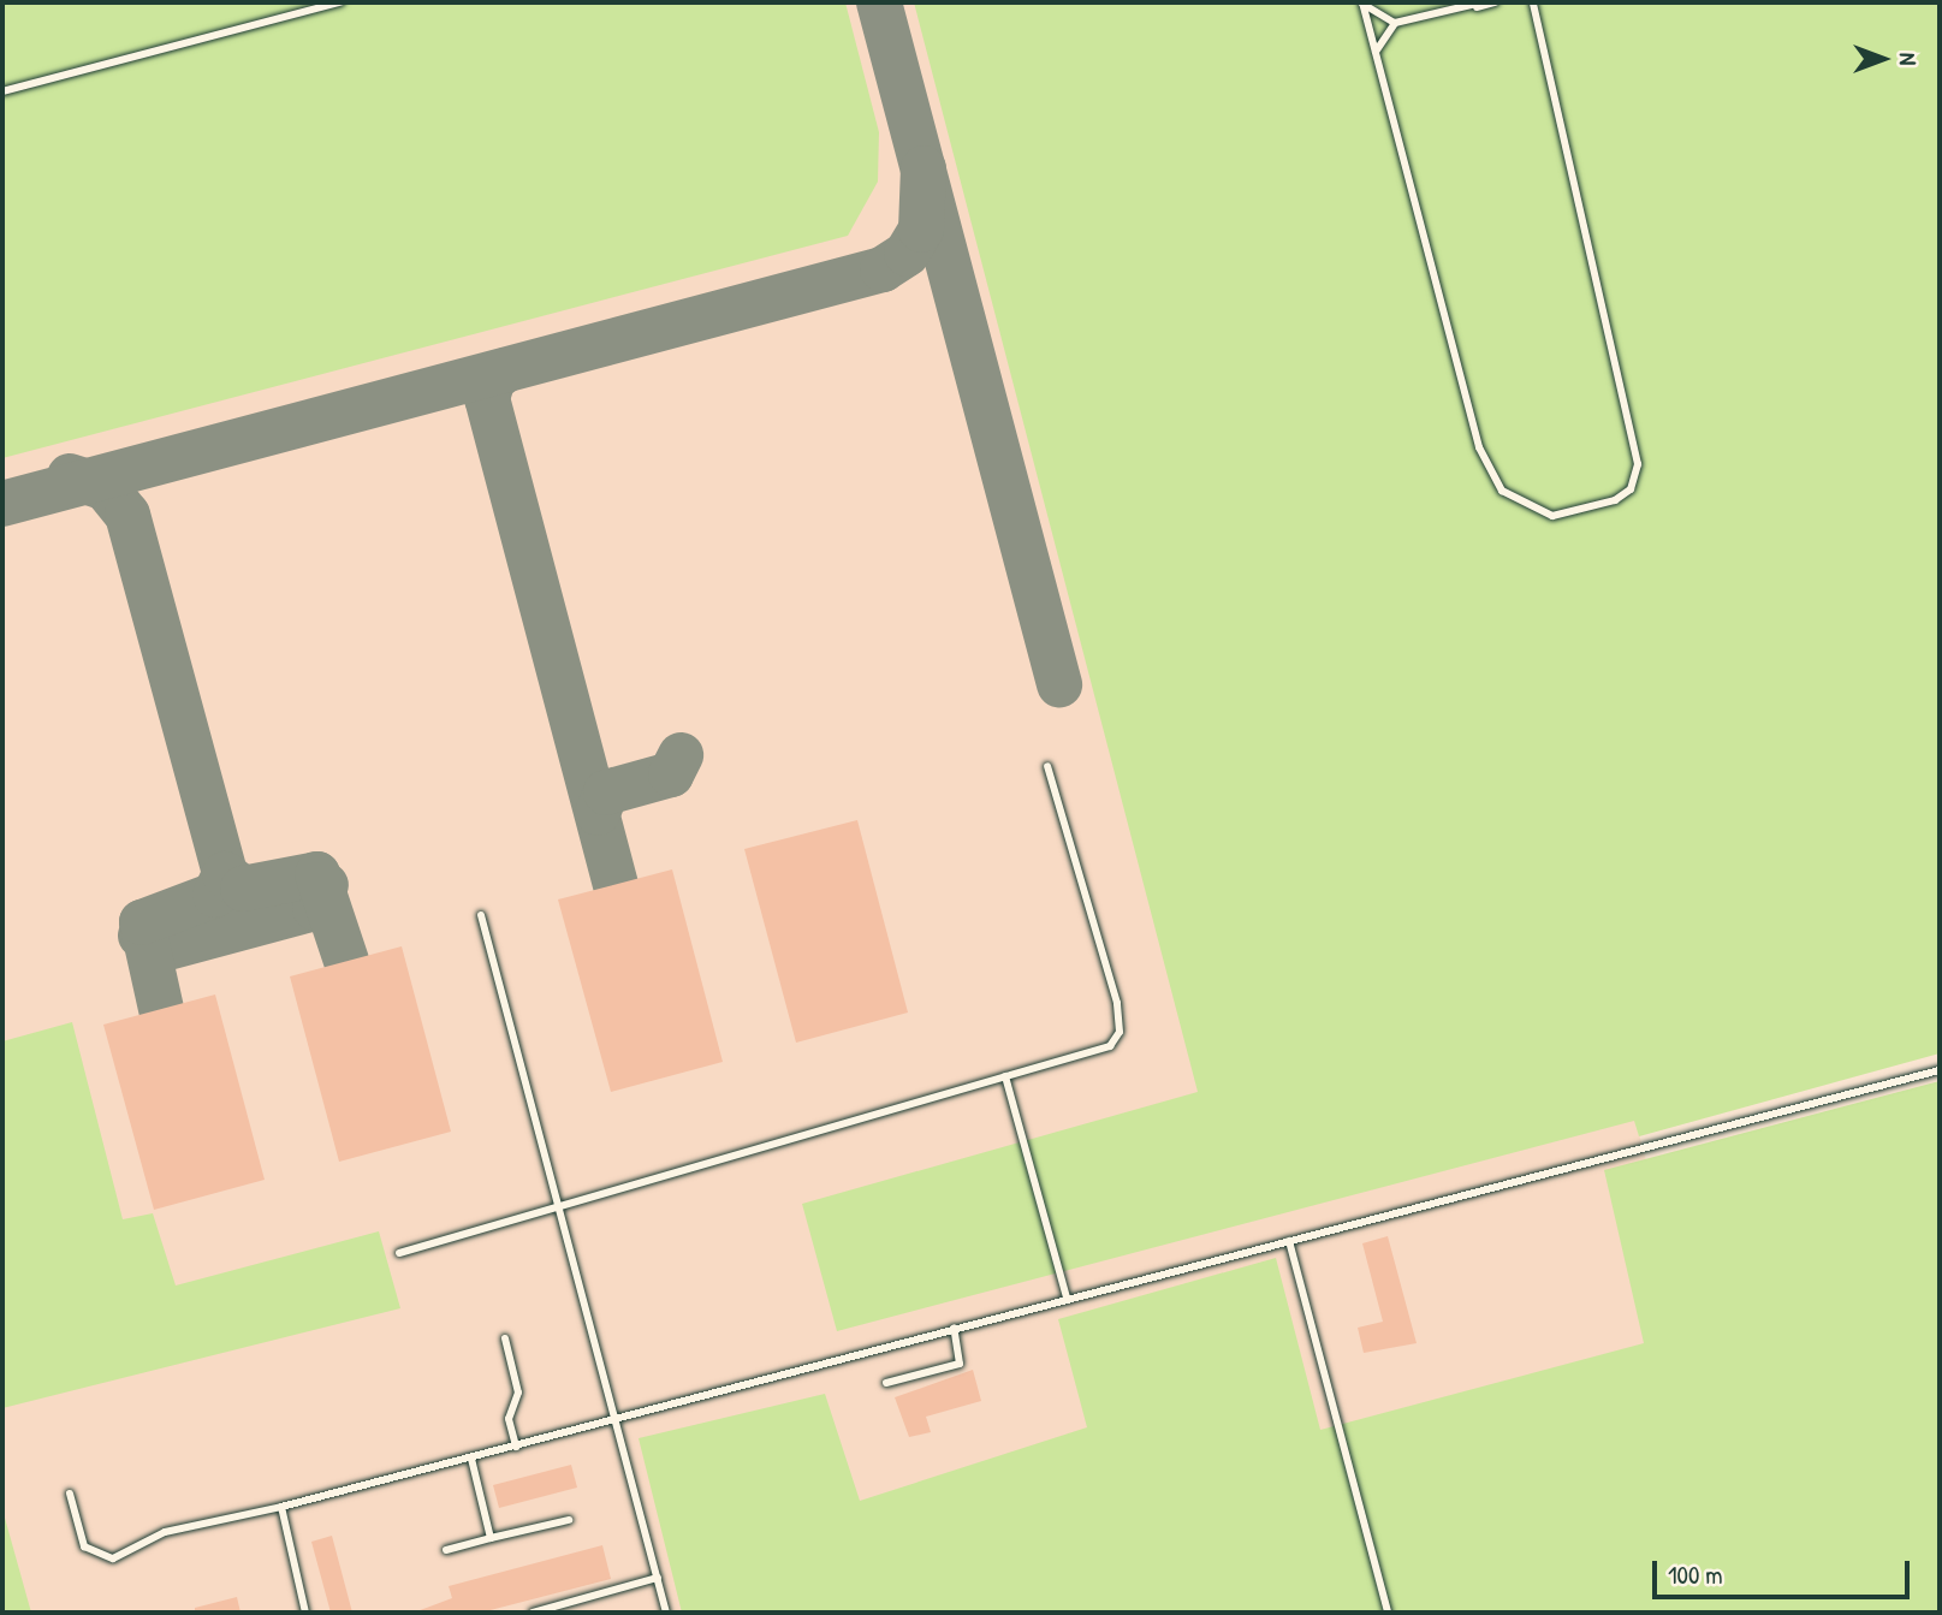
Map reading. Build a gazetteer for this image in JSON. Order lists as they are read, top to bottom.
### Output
{
  "scale_bar": "100 m",
  "north": "right"
}
